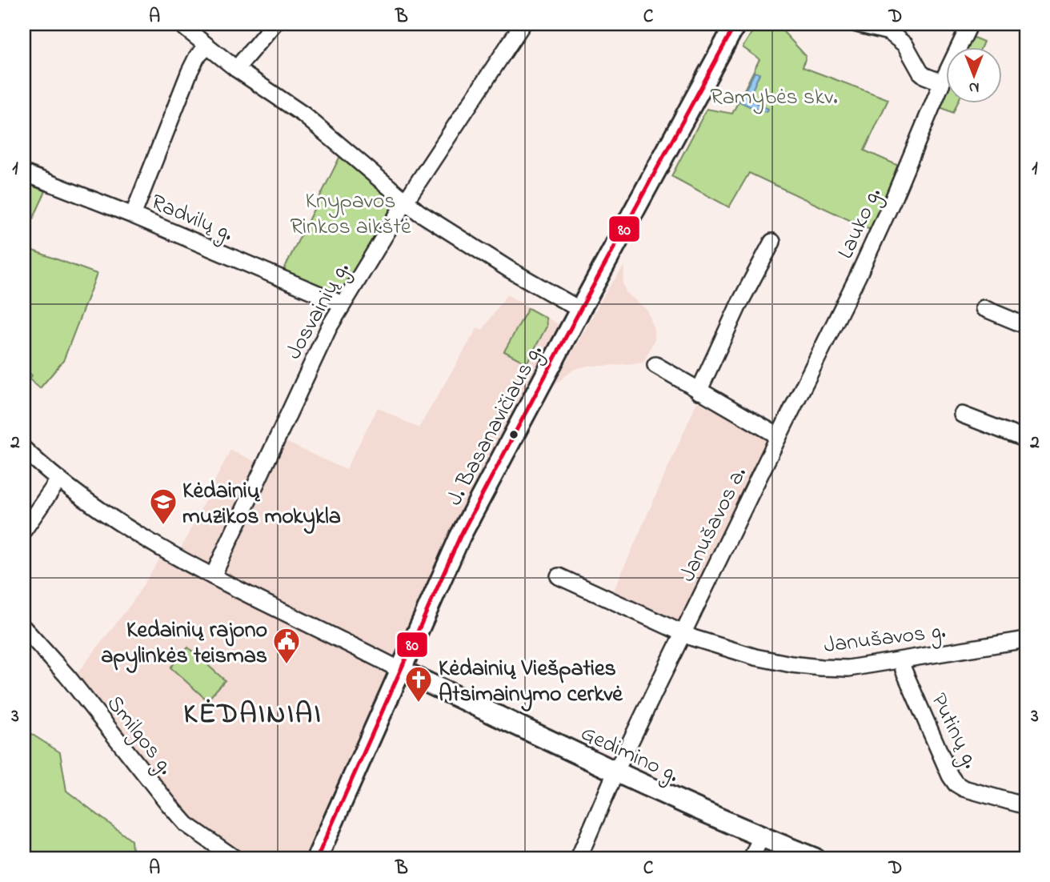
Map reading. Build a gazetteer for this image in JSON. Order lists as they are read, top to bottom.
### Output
{
  "streets": {
    "main road": ["J. Basanavičiaus g.", "Gedimino g."],
    "street": [
      "Radvilų g.",
      "Lauko g.",
      "Josvainių g.",
      "Janušavos a.",
      "Janušavos g.",
      "Putinų g.",
      "Smilgos g."
    ]
  },
  "crossings": [
    ["Radvilų g.", "Josvainių g."],
    ["Lauko g.", "Janušavos a."],
    ["J. Basanavičiaus g.", "Gedimino g."],
    ["Janušavos a.", "Janušavos g."],
    ["Janušavos a.", "Gedimino g."],
    ["Janušavos g.", "Putinų g."]
  ],
  "districts": ["KĖDAINIAI"],
  "parks": ["Ramybės skv.", "Knypavos Rinkos aikštė"],
  "places": {
    "school or university": ["Kėdainių muzikos mokykla"],
    "public building": ["Kedainių rajono apylinkės teismas"],
    "church": ["Kėdainių Viešpaties Atsimainymo cerkvė"]
  },
  "lines": ["transit line 80"],
  "north": "bottom",
  "grid": {
    "columns": [
      "A",
      "B",
      "C",
      "D"
    ],
    "rows": ["1", "2", "3"]
  }
}
